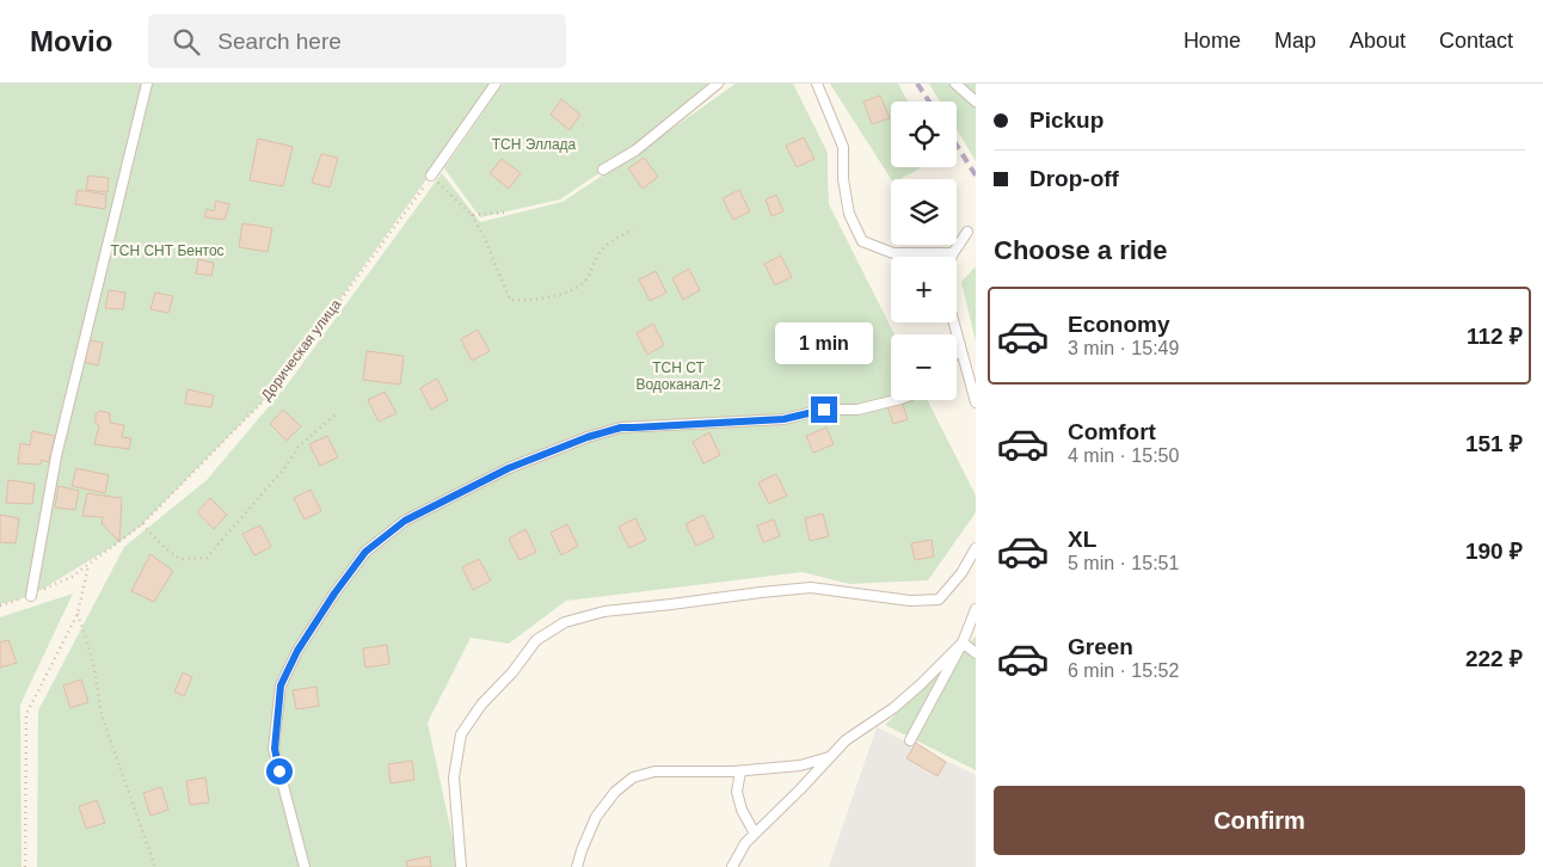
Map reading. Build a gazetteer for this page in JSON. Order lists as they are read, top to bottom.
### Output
{
  "streets": {
    "path": ["Дорическая улица"]
  },
  "parks": ["ТСН Эллада", "ТСН СНТ Бентос", "ТСН СТ Водоканал-2"],
  "page": {
    "header": "Movio",
    "search": "Search here",
    "nav": [
      "Home",
      "Map",
      "About",
      "Contact"
    ],
    "banner": ["Pickup", "Drop-off"],
    "map_buttons": ["+", "−"],
    "heading": "Choose a ride",
    "list": [
      {
        "name": "Economy",
        "note": "3 min · 15:49",
        "value": "112 ₽"
      },
      {
        "name": "Comfort",
        "note": "4 min · 15:50",
        "value": "151 ₽"
      },
      {
        "name": "XL",
        "note": "5 min · 15:51",
        "value": "190 ₽"
      },
      {
        "name": "Green",
        "note": "6 min · 15:52",
        "value": "222 ₽"
      }
    ],
    "bubble": "1 min",
    "buttons": "Confirm"
  }
}
